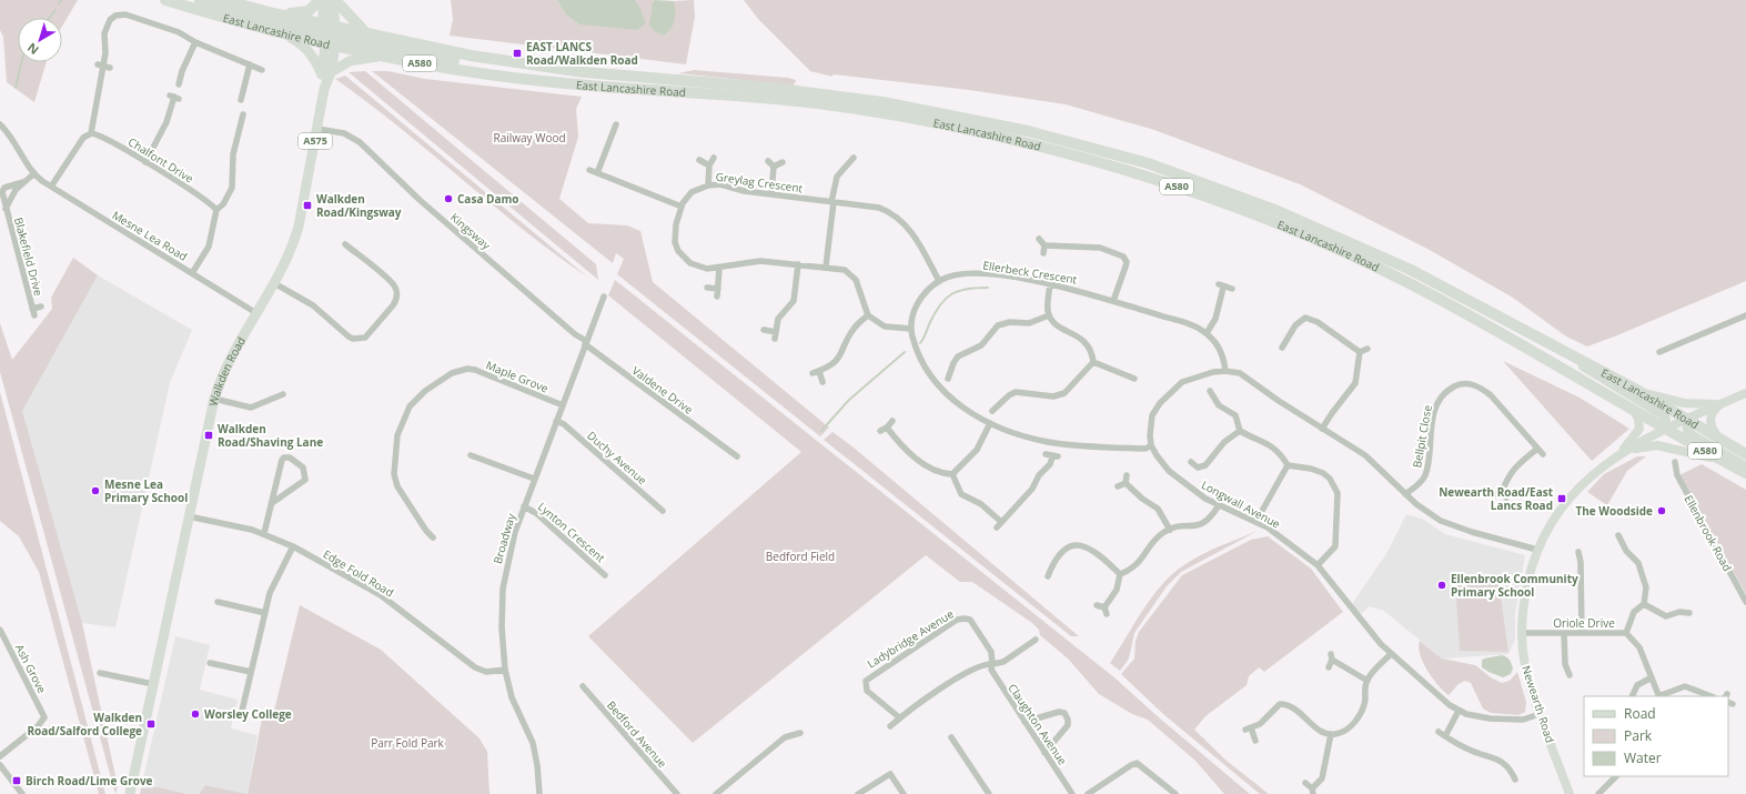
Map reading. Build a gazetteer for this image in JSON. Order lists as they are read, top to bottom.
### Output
{
  "streets": {
    "highway": [
      "East Lancashire Road",
      "A580",
      "A575",
      "Walkden Road"
    ],
    "main road": ["Newearth Road"],
    "street": [
      "Chalfont Drive",
      "Greylag Crescent",
      "Kingsway",
      "Mesne Lea Road",
      "Blakefield Drive",
      "Ellerbeck Crescent",
      "Maple Grove",
      "Valdene Drive",
      "Bellpit Close",
      "Duchy Avenue",
      "Longwall Avenue",
      "Lynton Crescent",
      "Ellenbrook Road",
      "Broadway",
      "Edge Fold Road",
      "Oriole Drive",
      "Ladybridge Avenue",
      "Ash Grove",
      "Claughton Avenue",
      "Bedford Avenue"
    ]
  },
  "crossings": [
    ["East Lancashire Road", "Walkden Road"],
    ["East Lancashire Road", "Newearth Road"],
    ["Greylag Crescent", "Ellerbeck Crescent"],
    ["Kingsway", "Walkden Road"],
    ["Kingsway", "Valdene Drive"],
    ["Kingsway", "Broadway"],
    ["Mesne Lea Road", "Blakefield Drive"],
    ["Mesne Lea Road", "Walkden Road"],
    ["Ellerbeck Crescent", "Longwall Avenue"],
    ["Walkden Road", "Edge Fold Road"],
    ["Maple Grove", "Broadway"],
    ["Valdene Drive", "Broadway"],
    ["Duchy Avenue", "Broadway"],
    ["Longwall Avenue", "Newearth Road"],
    ["Lynton Crescent", "Broadway"],
    ["Broadway", "Edge Fold Road"],
    ["Oriole Drive", "Newearth Road"],
    ["Ladybridge Avenue", "Claughton Avenue"]
  ],
  "parks": ["Railway Wood", "Bedford Field", "Parr Fold Park"],
  "places": {
    "transit": [
      "EAST LANCS Road/Walkden Road",
      "Walkden Road/Kingsway",
      "Walkden Road/Shaving Lane",
      "Newearth Road/East Lancs Road",
      "Walkden Road/Salford College",
      "Birch Road/Lime Grove"
    ],
    "other": [
      "Casa Damo",
      "Mesne Lea Primary School",
      "The Woodside",
      "Ellenbrook Community Primary School",
      "Worsley College"
    ]
  },
  "legend": ["Road", "Park", "Water"],
  "north": "bottom left"
}
